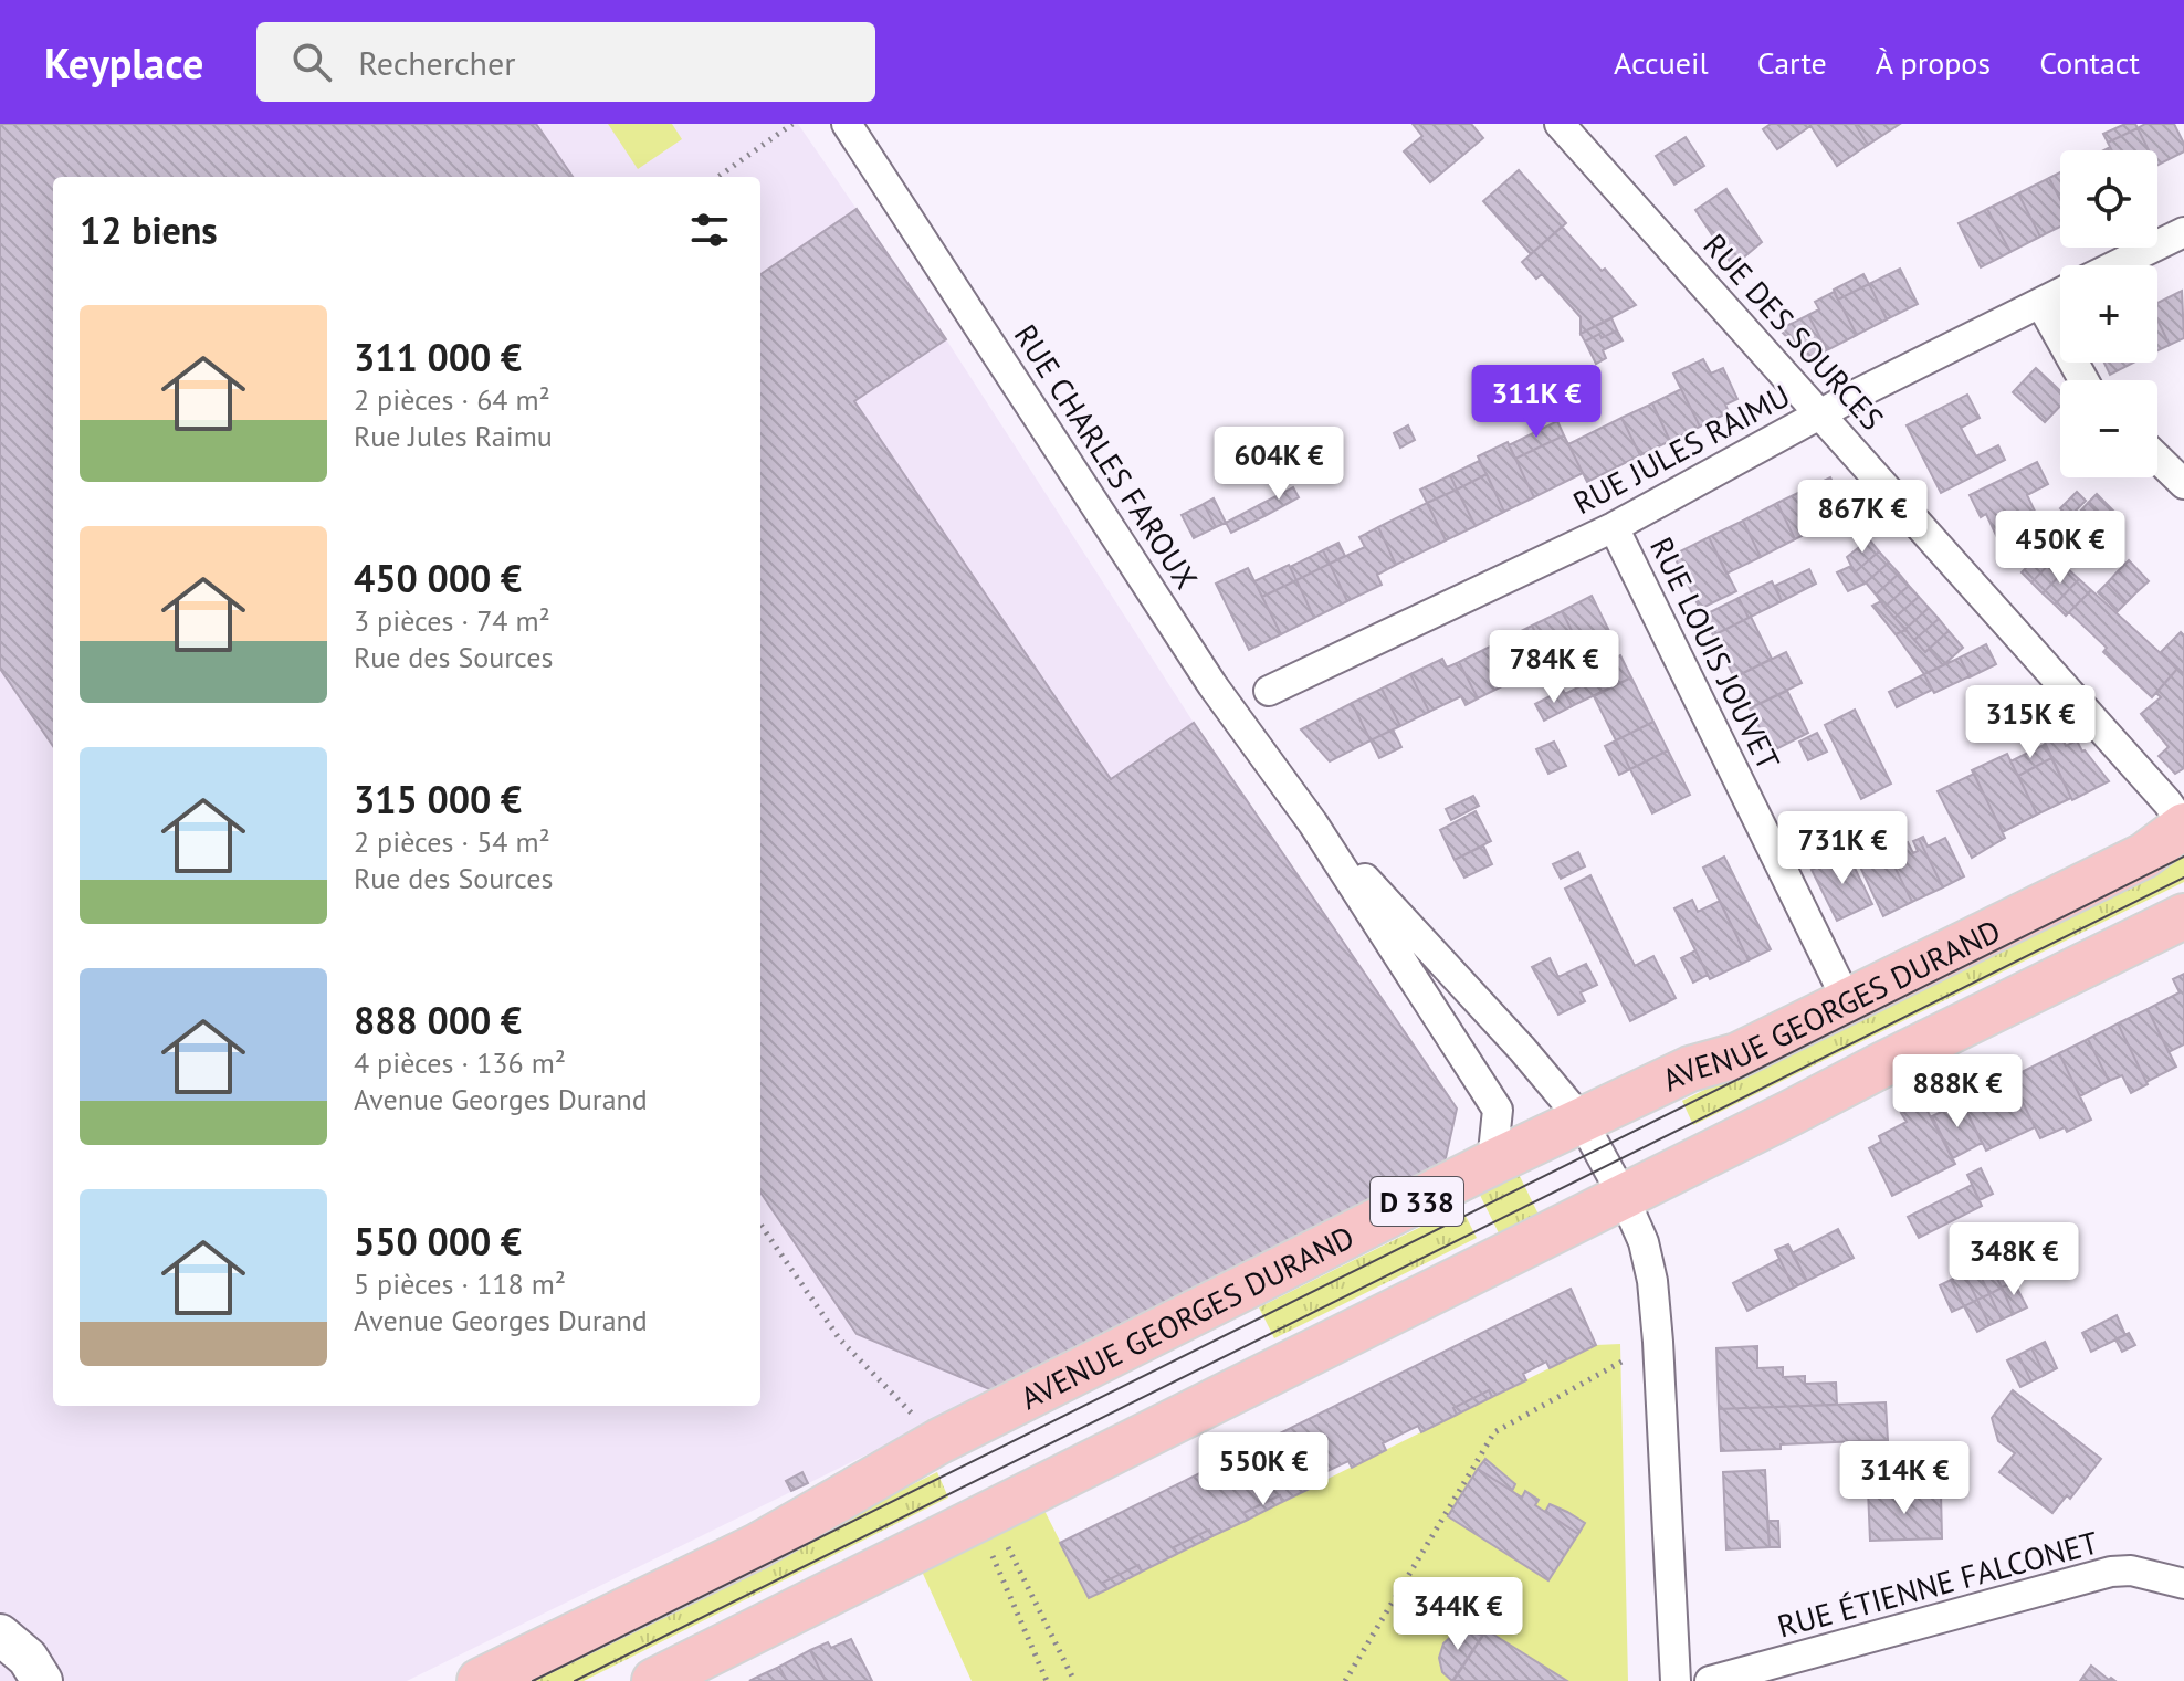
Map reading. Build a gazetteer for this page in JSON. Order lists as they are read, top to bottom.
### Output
{
  "streets": {
    "main road": ["AVENUE GEORGES DURAND", "D 338"],
    "street": [
      "RUE DES SOURCES",
      "RUE JULES RAIMU",
      "RUE CHARLES FAROUX",
      "RUE LOUIS JOUVET",
      "RUE ÉTIENNE FALCONET"
    ]
  },
  "crossings": [
    ["RUE DES SOURCES", "RUE JULES RAIMU"],
    ["RUE DES SOURCES", "AVENUE GEORGES DURAND"],
    ["RUE JULES RAIMU", "RUE LOUIS JOUVET"],
    ["RUE CHARLES FAROUX", "AVENUE GEORGES DURAND"],
    ["RUE LOUIS JOUVET", "AVENUE GEORGES DURAND"]
  ],
  "page": {
    "header": "Keyplace",
    "search": "Rechercher",
    "nav": [
      "Accueil",
      "Carte",
      "À propos",
      "Contact"
    ],
    "map_buttons": ["+", "−"],
    "heading": "12 biens",
    "list": [
      {
        "name": "311 000 €",
        "note": "2 pièces · 64 m² · Rue Jules Raimu"
      },
      {
        "name": "450 000 €",
        "note": "3 pièces · 74 m² · Rue des Sources"
      },
      {
        "name": "315 000 €",
        "note": "2 pièces · 54 m² · Rue des Sources"
      },
      {
        "name": "888 000 €",
        "note": "4 pièces · 136 m² · Avenue Georges Durand"
      },
      {
        "name": "550 000 €",
        "note": "5 pièces · 118 m² · Avenue Georges Durand"
      }
    ],
    "price": [
      "311K €",
      "604K €",
      "867K €",
      "450K €",
      "784K €",
      "315K €",
      "731K €",
      "888K €",
      "348K €",
      "550K €",
      "314K €",
      "344K €"
    ]
  }
}
